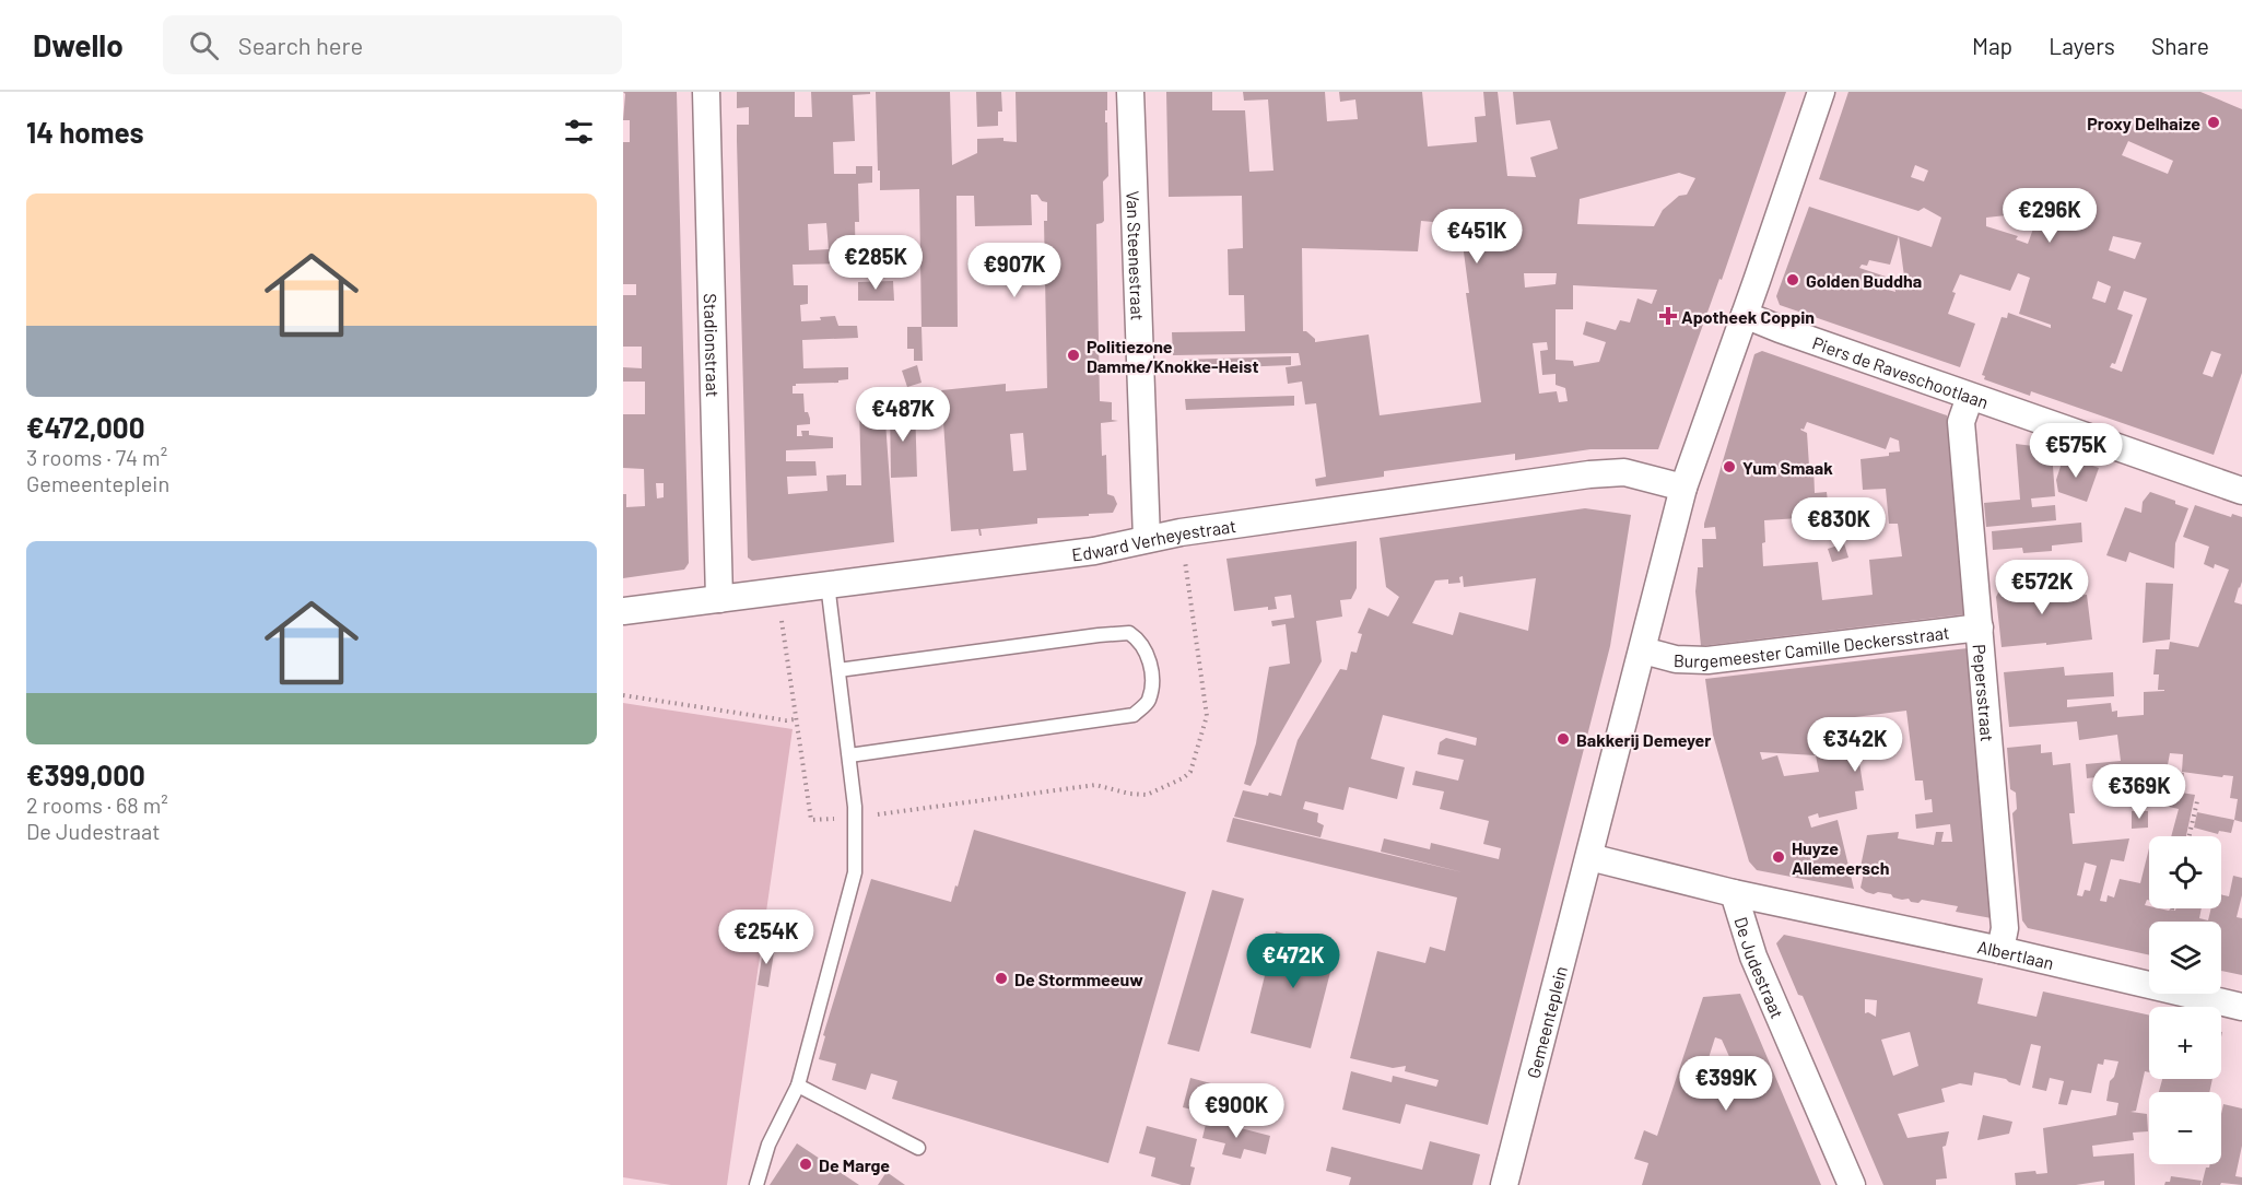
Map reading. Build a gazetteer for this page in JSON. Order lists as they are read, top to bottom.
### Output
{
  "streets": {
    "street": [
      "Van Steenestraat",
      "Stadionstraat",
      "Piers de Raveschootlaan",
      "Edward Verheyestraat",
      "Burgemeester Camille Deckersstraat",
      "Pepersstraat",
      "Albertlaan",
      "De Judestraat",
      "Gemeenteplein"
    ]
  },
  "crossings": [
    ["Van Steenestraat", "Edward Verheyestraat"],
    ["Stadionstraat", "Edward Verheyestraat"],
    ["Piers de Raveschootlaan", "Pepersstraat"],
    ["Piers de Raveschootlaan", "Gemeenteplein"],
    ["Edward Verheyestraat", "Gemeenteplein"],
    ["Burgemeester Camille Deckersstraat", "Pepersstraat"],
    ["Burgemeester Camille Deckersstraat", "Gemeenteplein"],
    ["Pepersstraat", "Albertlaan"],
    ["Albertlaan", "De Judestraat"]
  ],
  "places": {
    "other": [
      "Proxy Delhaize",
      "Golden Buddha",
      "Politiezone Damme/Knokke-Heist",
      "Yum Smaak",
      "Bakkerij Demeyer",
      "Huyze Allemeersch",
      "De Stormmeeuw",
      "De Marge"
    ],
    "health": ["Apotheek Coppin"]
  },
  "page": {
    "header": "Dwello",
    "search": "Search here",
    "nav": ["Map", "Layers", "Share"],
    "heading": "14 homes",
    "list": [
      {
        "name": "€472,000",
        "note": "3 rooms · 74 m² · Gemeenteplein"
      },
      {
        "name": "€399,000",
        "note": "2 rooms · 68 m² · De Judestraat"
      }
    ],
    "price": [
      "€296K",
      "€451K",
      "€285K",
      "€907K",
      "€487K",
      "€575K",
      "€830K",
      "€572K",
      "€342K",
      "€369K",
      "€254K",
      "€472K",
      "€399K",
      "€900K"
    ],
    "map_buttons": ["+", "−"]
  }
}
